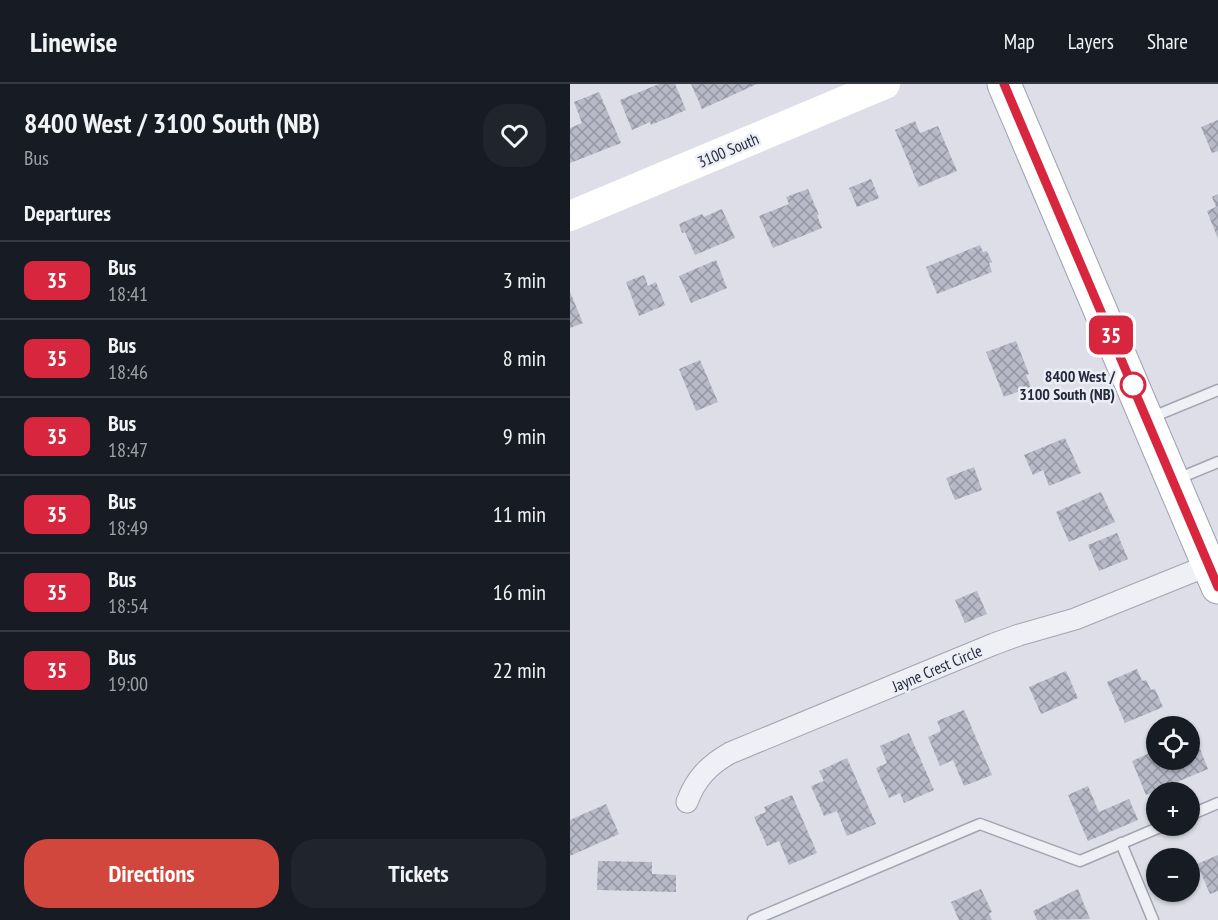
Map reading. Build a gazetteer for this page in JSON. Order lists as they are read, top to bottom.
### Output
{
  "streets": {
    "street": ["3100 South", "Jayne Crest Circle"]
  },
  "places": ["8400 West / 3100 South (NB)"],
  "lines": ["bus line 35"],
  "page": {
    "header": "Linewise",
    "nav": ["Map", "Layers", "Share"],
    "heading": [
      ["8400 West / 3100 South (NB)", "Bus"],
      "Departures"
    ],
    "on_map": "35",
    "list": [
      {
        "mark": "35",
        "name": "Bus",
        "note": "18:41",
        "value": "3 min"
      },
      {
        "mark": "35",
        "name": "Bus",
        "note": "18:46",
        "value": "8 min"
      },
      {
        "mark": "35",
        "name": "Bus",
        "note": "18:47",
        "value": "9 min"
      },
      {
        "mark": "35",
        "name": "Bus",
        "note": "18:49",
        "value": "11 min"
      },
      {
        "mark": "35",
        "name": "Bus",
        "note": "18:54",
        "value": "16 min"
      },
      {
        "mark": "35",
        "name": "Bus",
        "note": "19:00",
        "value": "22 min"
      }
    ],
    "map_buttons": ["+", "−"],
    "buttons": ["Directions", "Tickets"]
  }
}
